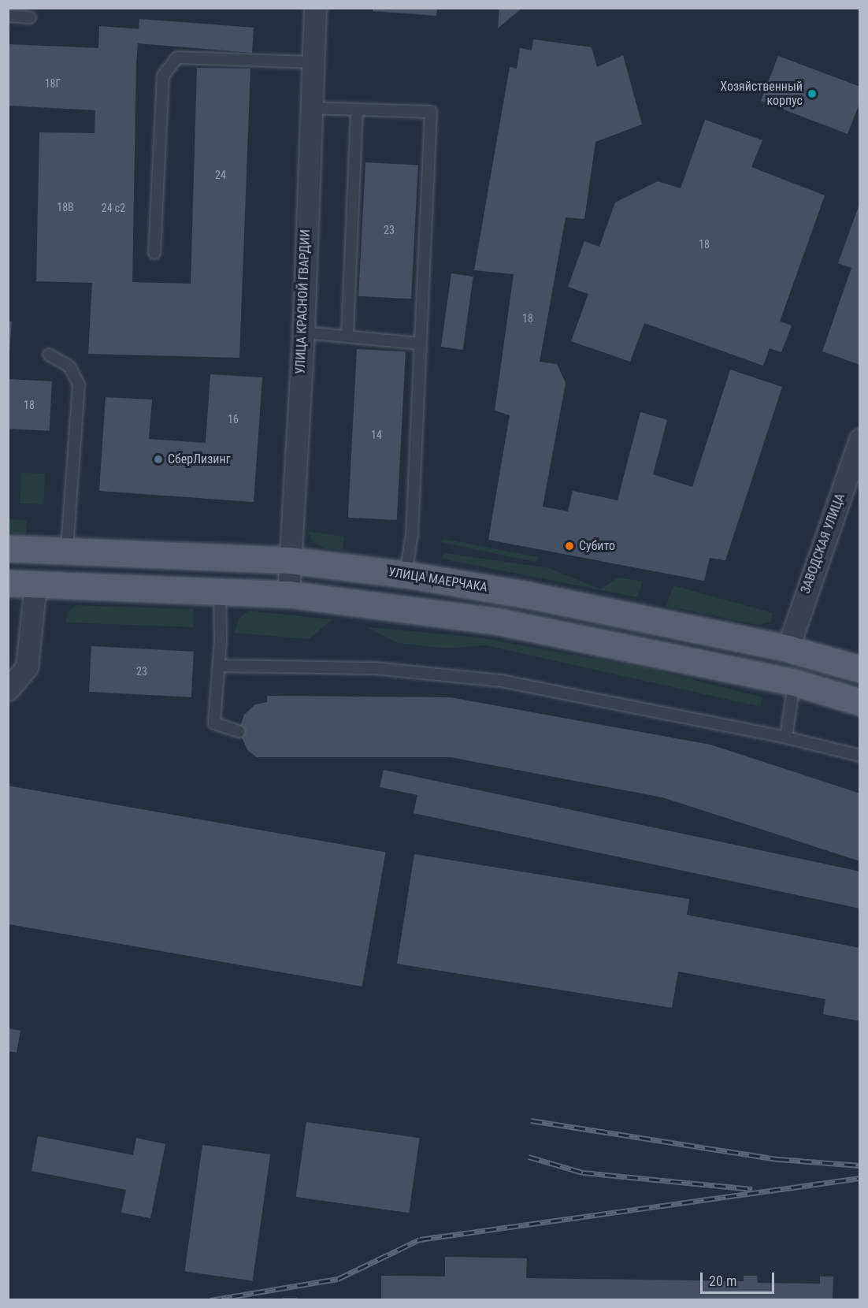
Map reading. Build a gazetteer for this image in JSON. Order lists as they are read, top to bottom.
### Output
{
  "streets": {
    "main road": ["УЛИЦА МАЕРЧАКА"],
    "street": ["УЛИЦА КРАСНОЙ ГВАРДИИ", "ЗАВОДСКАЯ УЛИЦА"]
  },
  "crossings": [
    ["УЛИЦА КРАСНОЙ ГВАРДИИ", "УЛИЦА МАЕРЧАКА"],
    ["ЗАВОДСКАЯ УЛИЦА", "УЛИЦА МАЕРЧАКА"]
  ],
  "places": ["Хозяйственный корпус", "СберЛизинг", "Субито"],
  "house_numbers": [
    "18Г",
    "24",
    "18В",
    "24 с2",
    "23",
    "18",
    "18",
    "18",
    "16",
    "14",
    "23"
  ],
  "scale_bar": "20 m"
}
